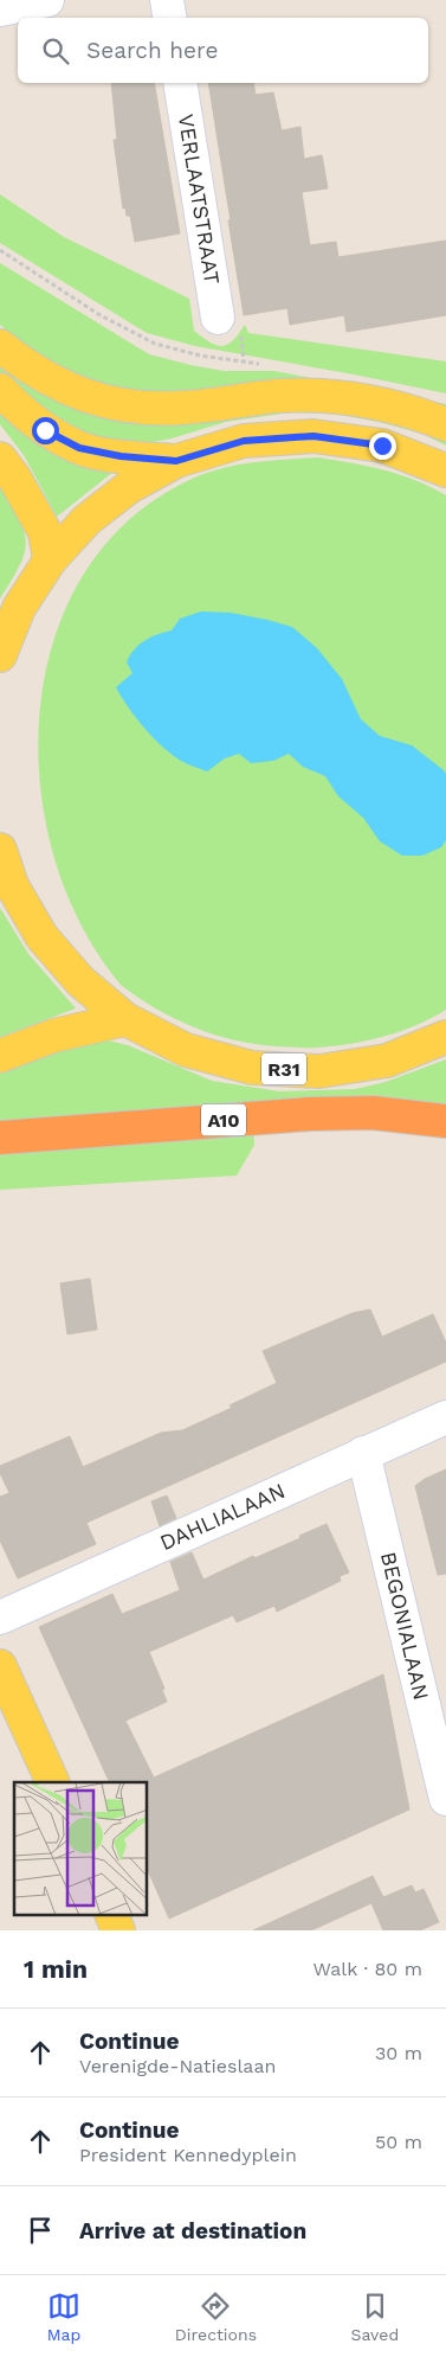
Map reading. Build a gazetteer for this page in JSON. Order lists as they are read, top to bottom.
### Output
{
  "streets": {
    "highway": ["A10"],
    "main road": ["R31"],
    "street": ["VERLAATSTRAAT", "DAHLIALAAN", "BEGONIALAAN"]
  },
  "crossings": [
    ["DAHLIALAAN", "BEGONIALAAN"]
  ],
  "page": {
    "search": "Search here",
    "heading": ["1 min", "Walk · 80 m"],
    "list": [
      ["Continue", "Verenigde-Natieslaan", "30 m"],
      ["Continue", "President Kennedyplein", "50 m"],
      "Arrive at destination"
    ],
    "nav": ["Map", "Directions", "Saved"]
  }
}
